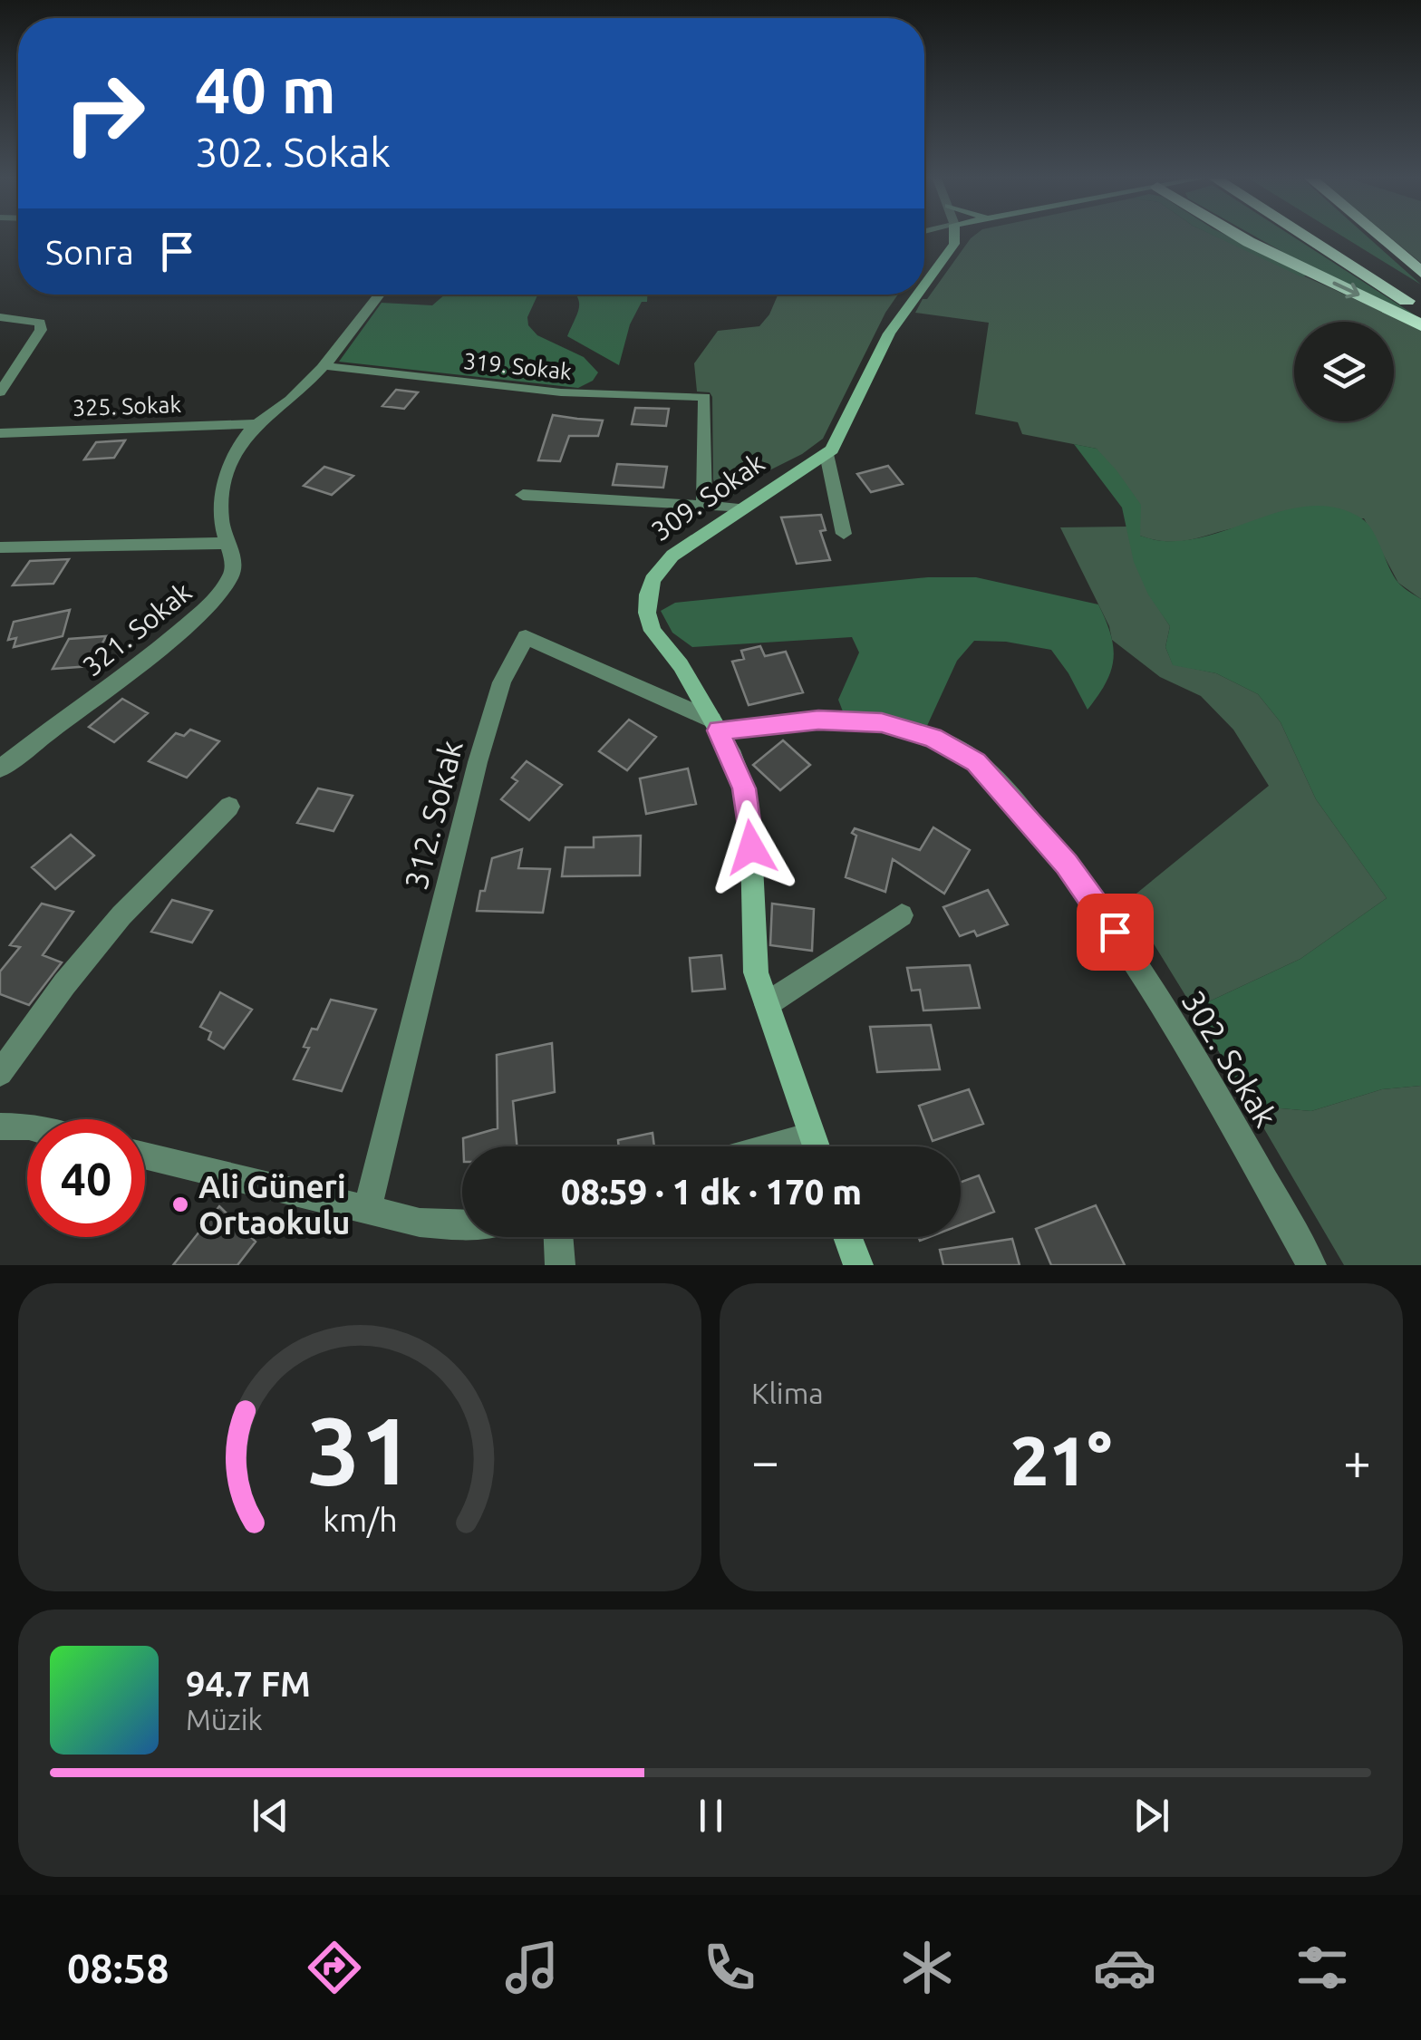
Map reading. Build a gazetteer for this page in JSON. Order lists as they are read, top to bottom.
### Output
{
  "streets": {
    "street": [
      "319. Sokak",
      "325. Sokak",
      "309. Sokak",
      "321. Sokak",
      "312. Sokak",
      "302. Sokak"
    ]
  },
  "crossings": [
    ["319. Sokak", "321. Sokak"],
    ["325. Sokak", "321. Sokak"],
    ["309. Sokak", "312. Sokak"],
    ["309. Sokak", "302. Sokak"],
    ["312. Sokak", "302. Sokak"]
  ],
  "places": ["Ali Güneri Ortaokulu"],
  "page": {
    "turn": ["40 m", "302. Sokak"],
    "then": "Sonra",
    "limit": "40",
    "trip": "08:59 · 1 dk · 170 m",
    "tile": "Klima",
    "heat": ["−", "21°", "+"],
    "song": ["94.7 FM", "Müzik"],
    "tabs": "08:58",
    "gauge": ["31", "km/h"]
  }
}
